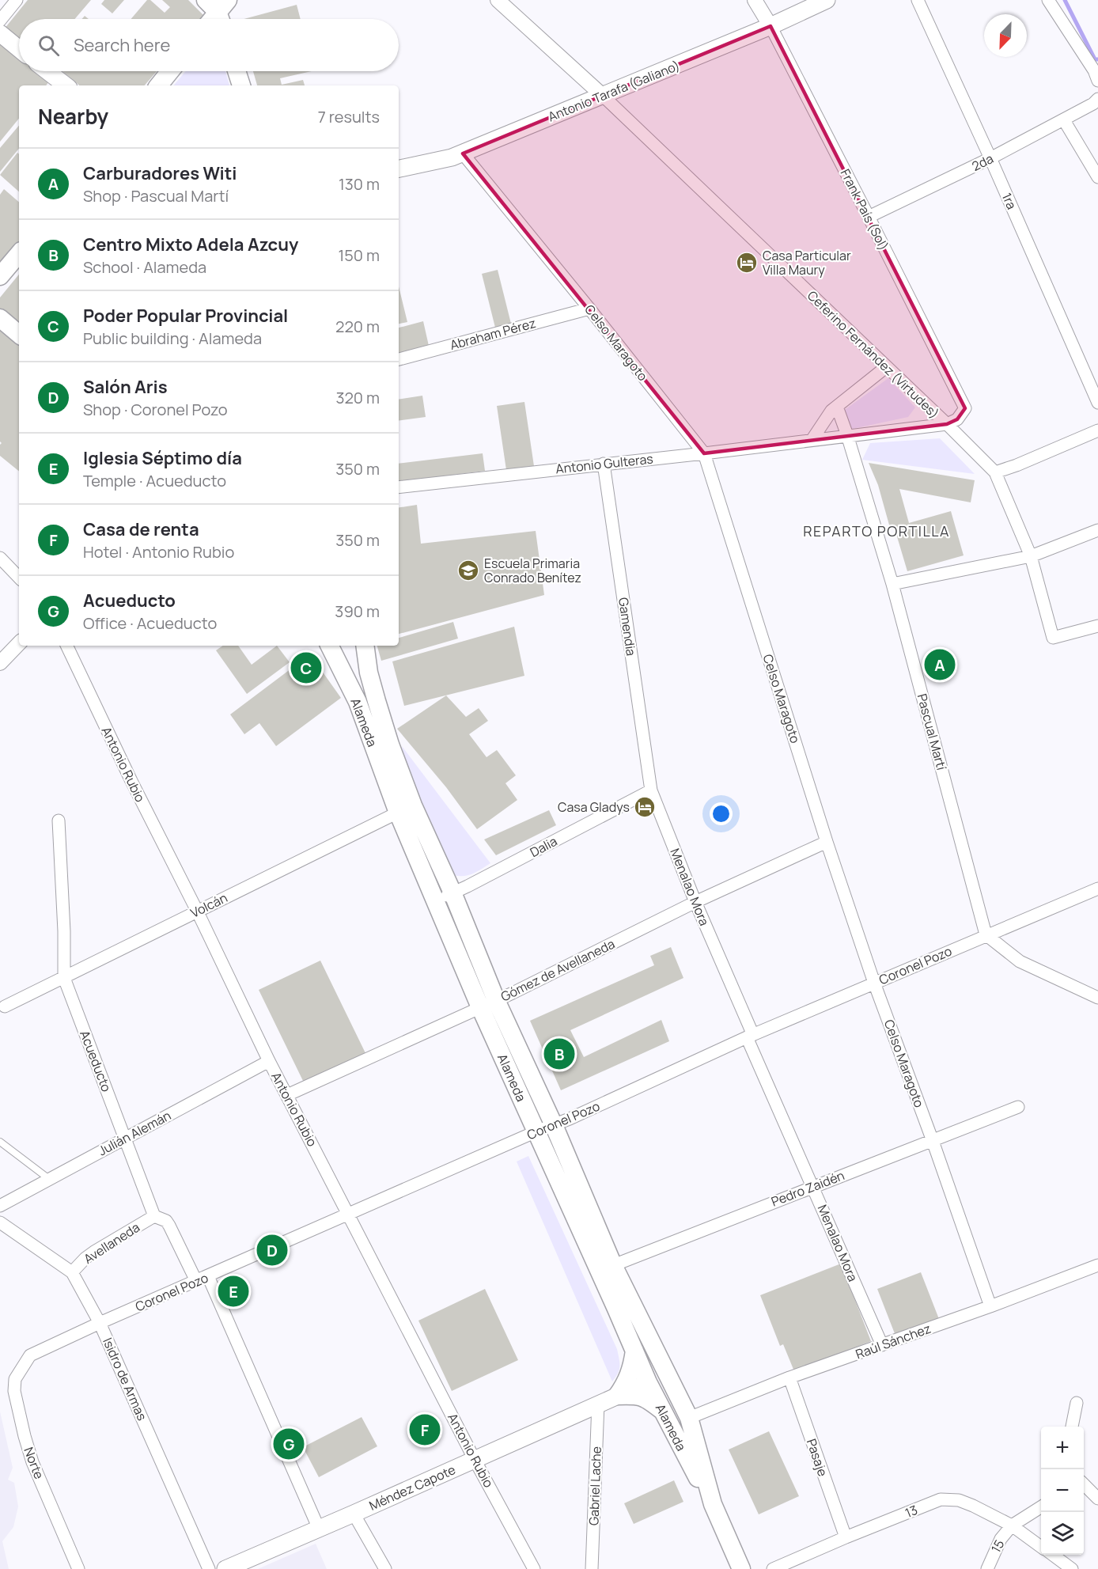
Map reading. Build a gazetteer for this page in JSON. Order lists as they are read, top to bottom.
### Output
{
  "streets": {
    "main road": ["Antonio Tarafa (Galiano)", "Alameda", "Méndez Capote"],
    "street": [
      "2da",
      "1ra",
      "Frank País (Sol)",
      "Abraham Pérez",
      "Celso Maragoto",
      "Ceferino Fernández (Virtudes)",
      "Antonio Gulteras",
      "Gamendia",
      "Pascual Martí",
      "Antonio Rubio",
      "Dalia",
      "Menalao Mora",
      "Volcán",
      "Coronel Pozo",
      "Gómez de Avellaneda",
      "Acueducto",
      "Julián Alemán",
      "Pedro Zaidén",
      "Avellaneda",
      "Raúl Sánchez",
      "Isidro de Armas",
      "Pasaje",
      "Norte",
      "Gabriel Lache",
      "13",
      "15"
    ]
  },
  "crossings": [
    ["Antonio Tarafa (Galiano)", "Frank País (Sol)"],
    ["Antonio Tarafa (Galiano)", "Celso Maragoto"],
    ["Antonio Tarafa (Galiano)", "Ceferino Fernández (Virtudes)"],
    ["2da", "1ra"],
    ["2da", "Frank País (Sol)"],
    ["Frank País (Sol)", "Ceferino Fernández (Virtudes)"],
    ["Frank País (Sol)", "Antonio Gulteras"],
    ["Abraham Pérez", "Celso Maragoto"],
    ["Celso Maragoto", "Antonio Gulteras"],
    ["Celso Maragoto", "Coronel Pozo"],
    ["Celso Maragoto", "Gómez de Avellaneda"],
    ["Celso Maragoto", "Pedro Zaidén"],
    ["Celso Maragoto", "Raúl Sánchez"],
    ["Ceferino Fernández (Virtudes)", "Antonio Gulteras"],
    ["Antonio Gulteras", "Gamendia"],
    ["Antonio Gulteras", "Pascual Martí"],
    ["Gamendia", "Dalia"],
    ["Gamendia", "Menalao Mora"],
    ["Alameda", "Dalia"],
    ["Alameda", "Volcán"],
    ["Alameda", "Coronel Pozo"],
    ["Alameda", "Gómez de Avellaneda"],
    ["Alameda", "Pedro Zaidén"],
    ["Alameda", "Raúl Sánchez"],
    ["Alameda", "Méndez Capote"],
    ["Pascual Martí", "Coronel Pozo"],
    ["Antonio Rubio", "Volcán"],
    ["Antonio Rubio", "Coronel Pozo"],
    ["Antonio Rubio", "Gómez de Avellaneda"],
    ["Antonio Rubio", "Julián Alemán"],
    ["Antonio Rubio", "Méndez Capote"],
    ["Dalia", "Menalao Mora"],
    ["Menalao Mora", "Coronel Pozo"],
    ["Menalao Mora", "Gómez de Avellaneda"],
    ["Menalao Mora", "Pedro Zaidén"],
    ["Menalao Mora", "Raúl Sánchez"],
    ["Volcán", "Acueducto"],
    ["Coronel Pozo", "Isidro de Armas"],
    ["Coronel Pozo", "Norte"],
    ["Acueducto", "Julián Alemán"],
    ["Acueducto", "Avellaneda"],
    ["Avellaneda", "Isidro de Armas"],
    ["Raúl Sánchez", "Pasaje"],
    ["Pasaje", "13"],
    ["Gabriel Lache", "Méndez Capote"],
    ["13", "15"]
  ],
  "districts": ["REPARTO PORTILLA"],
  "places": {
    "hotel": ["Casa Particular Villa Maury", "Casa Gladys"],
    "school or university": ["Escuela Primaria Conrado Benítez"]
  },
  "north": "bottom left",
  "page": {
    "search": "Search here",
    "heading": ["Nearby", "7 results"],
    "list": [
      {
        "mark": "A",
        "name": "Carburadores Witi",
        "note": "Shop · Pascual Martí",
        "value": "130 m"
      },
      {
        "mark": "B",
        "name": "Centro Mixto Adela Azcuy",
        "note": "School · Alameda",
        "value": "150 m"
      },
      {
        "mark": "C",
        "name": "Poder Popular Provincial",
        "note": "Public building · Alameda",
        "value": "220 m"
      },
      {
        "mark": "D",
        "name": "Salón Aris",
        "note": "Shop · Coronel Pozo",
        "value": "320 m"
      },
      {
        "mark": "E",
        "name": "Iglesia Séptimo día",
        "note": "Temple · Acueducto",
        "value": "350 m"
      },
      {
        "mark": "F",
        "name": "Casa de renta",
        "note": "Hotel · Antonio Rubio",
        "value": "350 m"
      },
      {
        "mark": "G",
        "name": "Acueducto",
        "note": "Office · Acueducto",
        "value": "390 m"
      }
    ],
    "pins": [
      "A",
      "C",
      "B",
      "D",
      "E",
      "F",
      "G"
    ],
    "map_buttons": ["+", "−"]
  }
}
